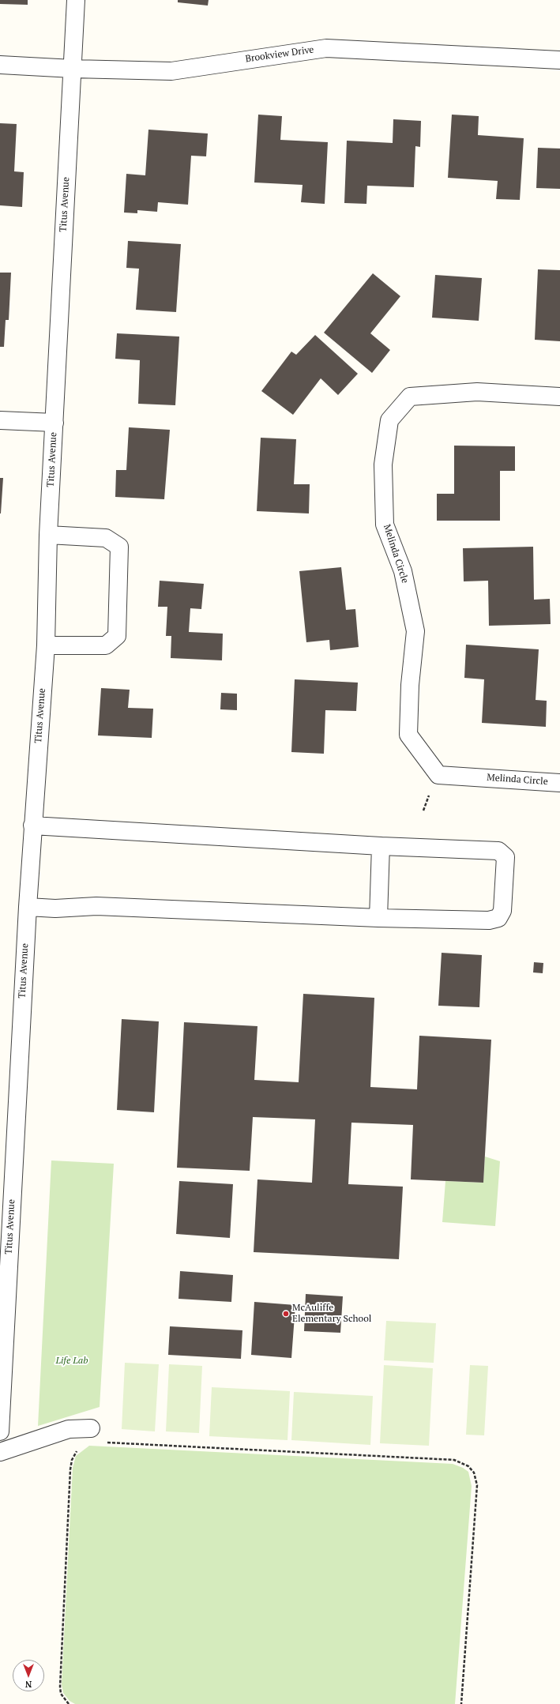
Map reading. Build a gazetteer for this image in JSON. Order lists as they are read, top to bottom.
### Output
{
  "streets": {
    "street": ["Brookview Drive", "Titus Avenue", "Melinda Circle"]
  },
  "crossings": [
    ["Brookview Drive", "Titus Avenue"]
  ],
  "parks": ["Life Lab"],
  "places": ["McAuliffe Elementary School"],
  "north": "bottom"
}
